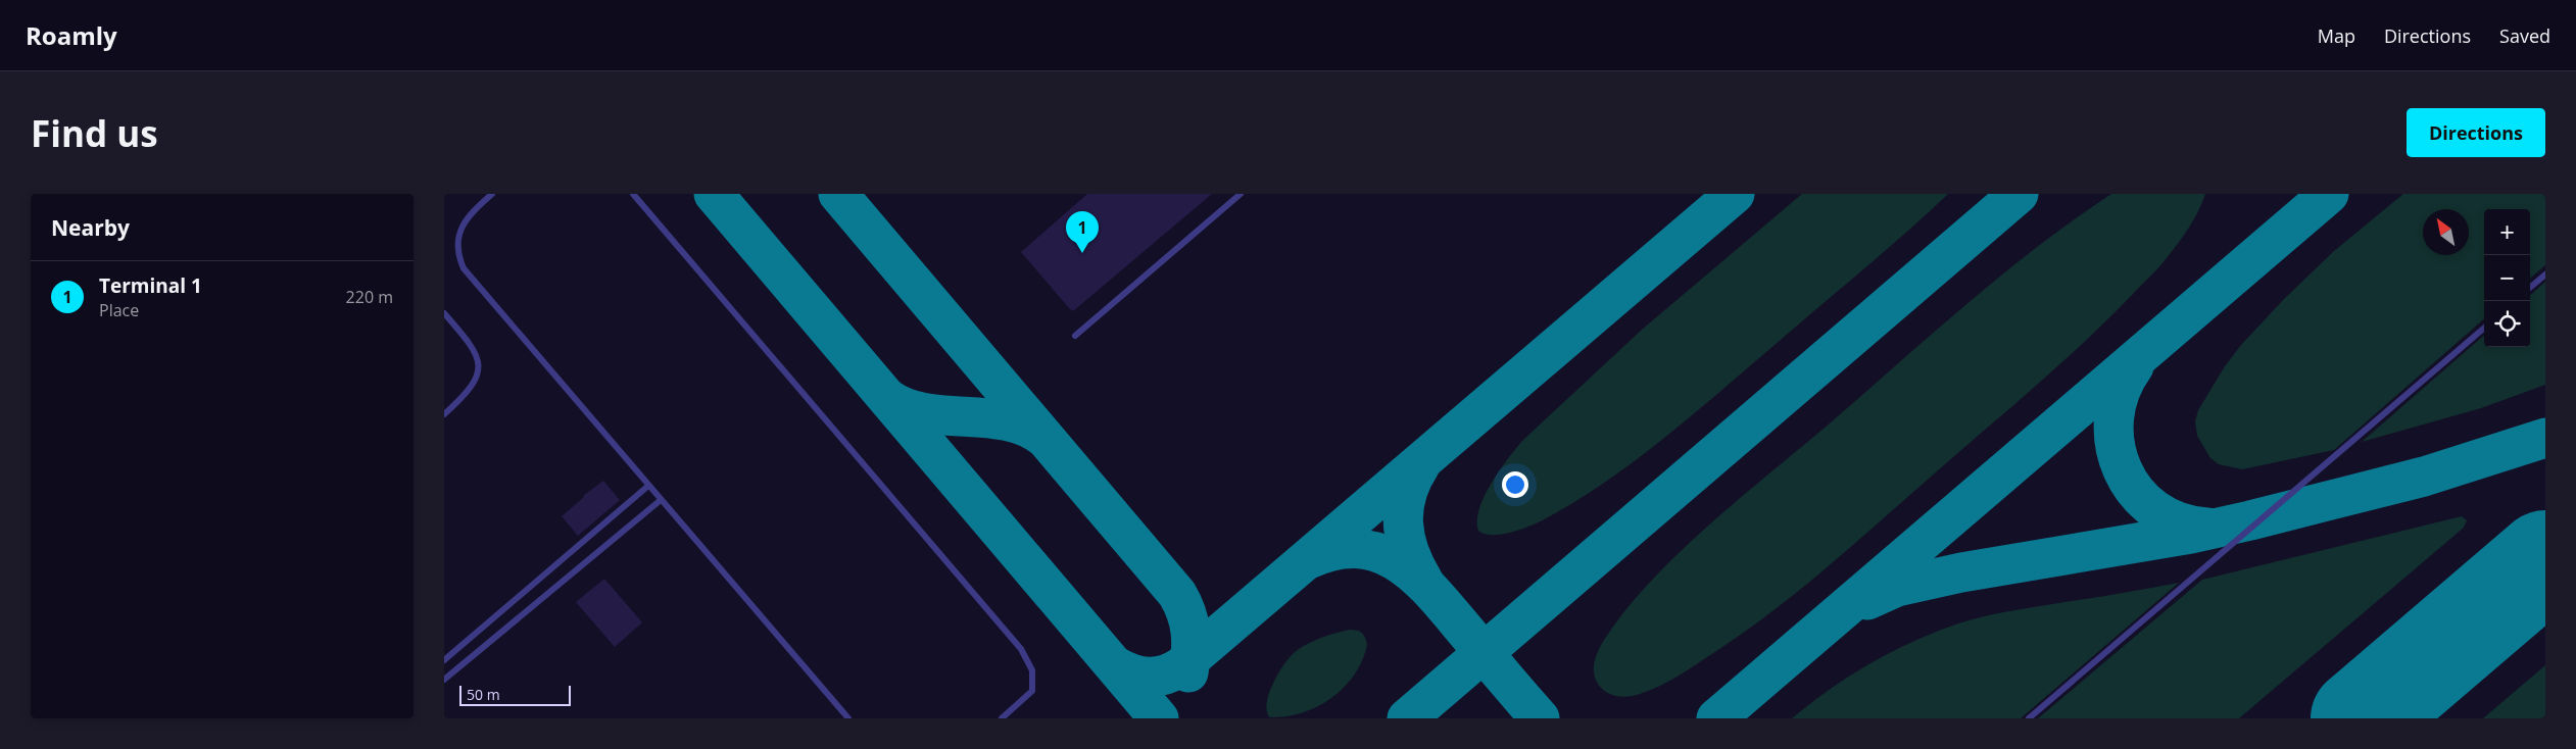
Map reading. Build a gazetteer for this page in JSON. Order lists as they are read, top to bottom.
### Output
{
  "scale_bar": "50 m",
  "north": "top left",
  "page": {
    "header": "Roamly",
    "nav": ["Map", "Directions", "Saved"],
    "buttons": "Directions",
    "title": "Find us",
    "heading": "Nearby",
    "map_buttons": ["+", "−"],
    "pins": "1",
    "list": [
      {
        "mark": "1",
        "name": "Terminal 1",
        "note": "Place",
        "value": "220 m"
      }
    ],
    "scale": "50 m"
  }
}
